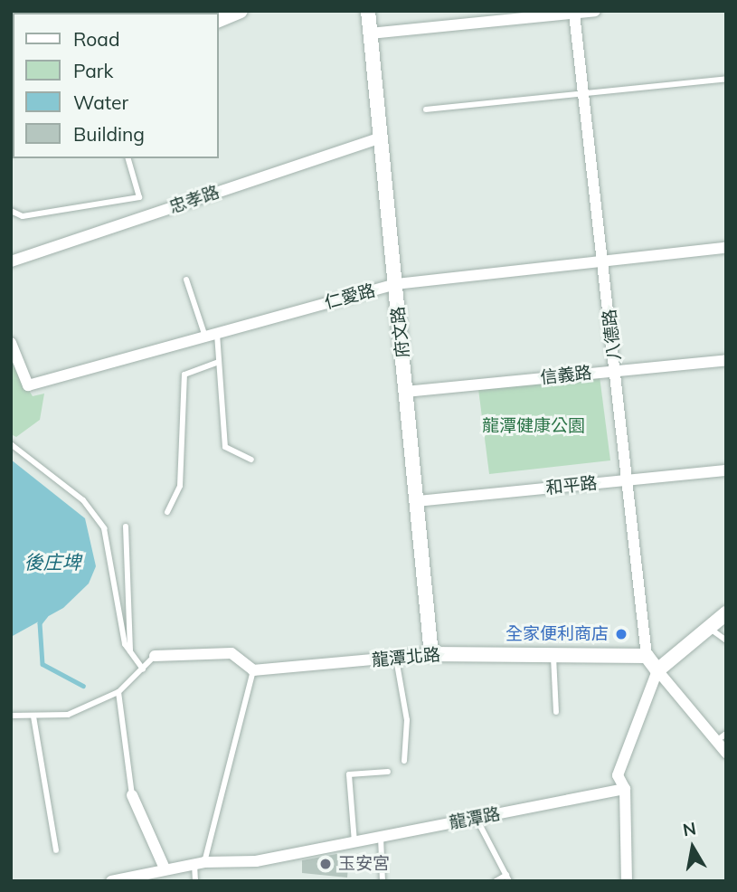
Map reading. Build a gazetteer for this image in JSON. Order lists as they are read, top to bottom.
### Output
{
  "streets": {
    "street": [
      "忠孝路",
      "仁愛路",
      "府文路",
      "八德路",
      "信義路",
      "和平路",
      "龍潭北路",
      "龍潭路"
    ]
  },
  "crossings": [
    ["忠孝路", "府文路"],
    ["仁愛路", "府文路"],
    ["仁愛路", "八德路"],
    ["府文路", "信義路"],
    ["府文路", "和平路"],
    ["府文路", "龍潭北路"],
    ["八德路", "信義路"],
    ["八德路", "和平路"],
    ["八德路", "龍潭北路"]
  ],
  "water": ["後庄埤"],
  "parks": ["龍潭健康公園"],
  "places": ["全家便利商店", "玉安宮"],
  "legend": [
    "Road",
    "Park",
    "Water",
    "Building"
  ],
  "north": "top"
}
